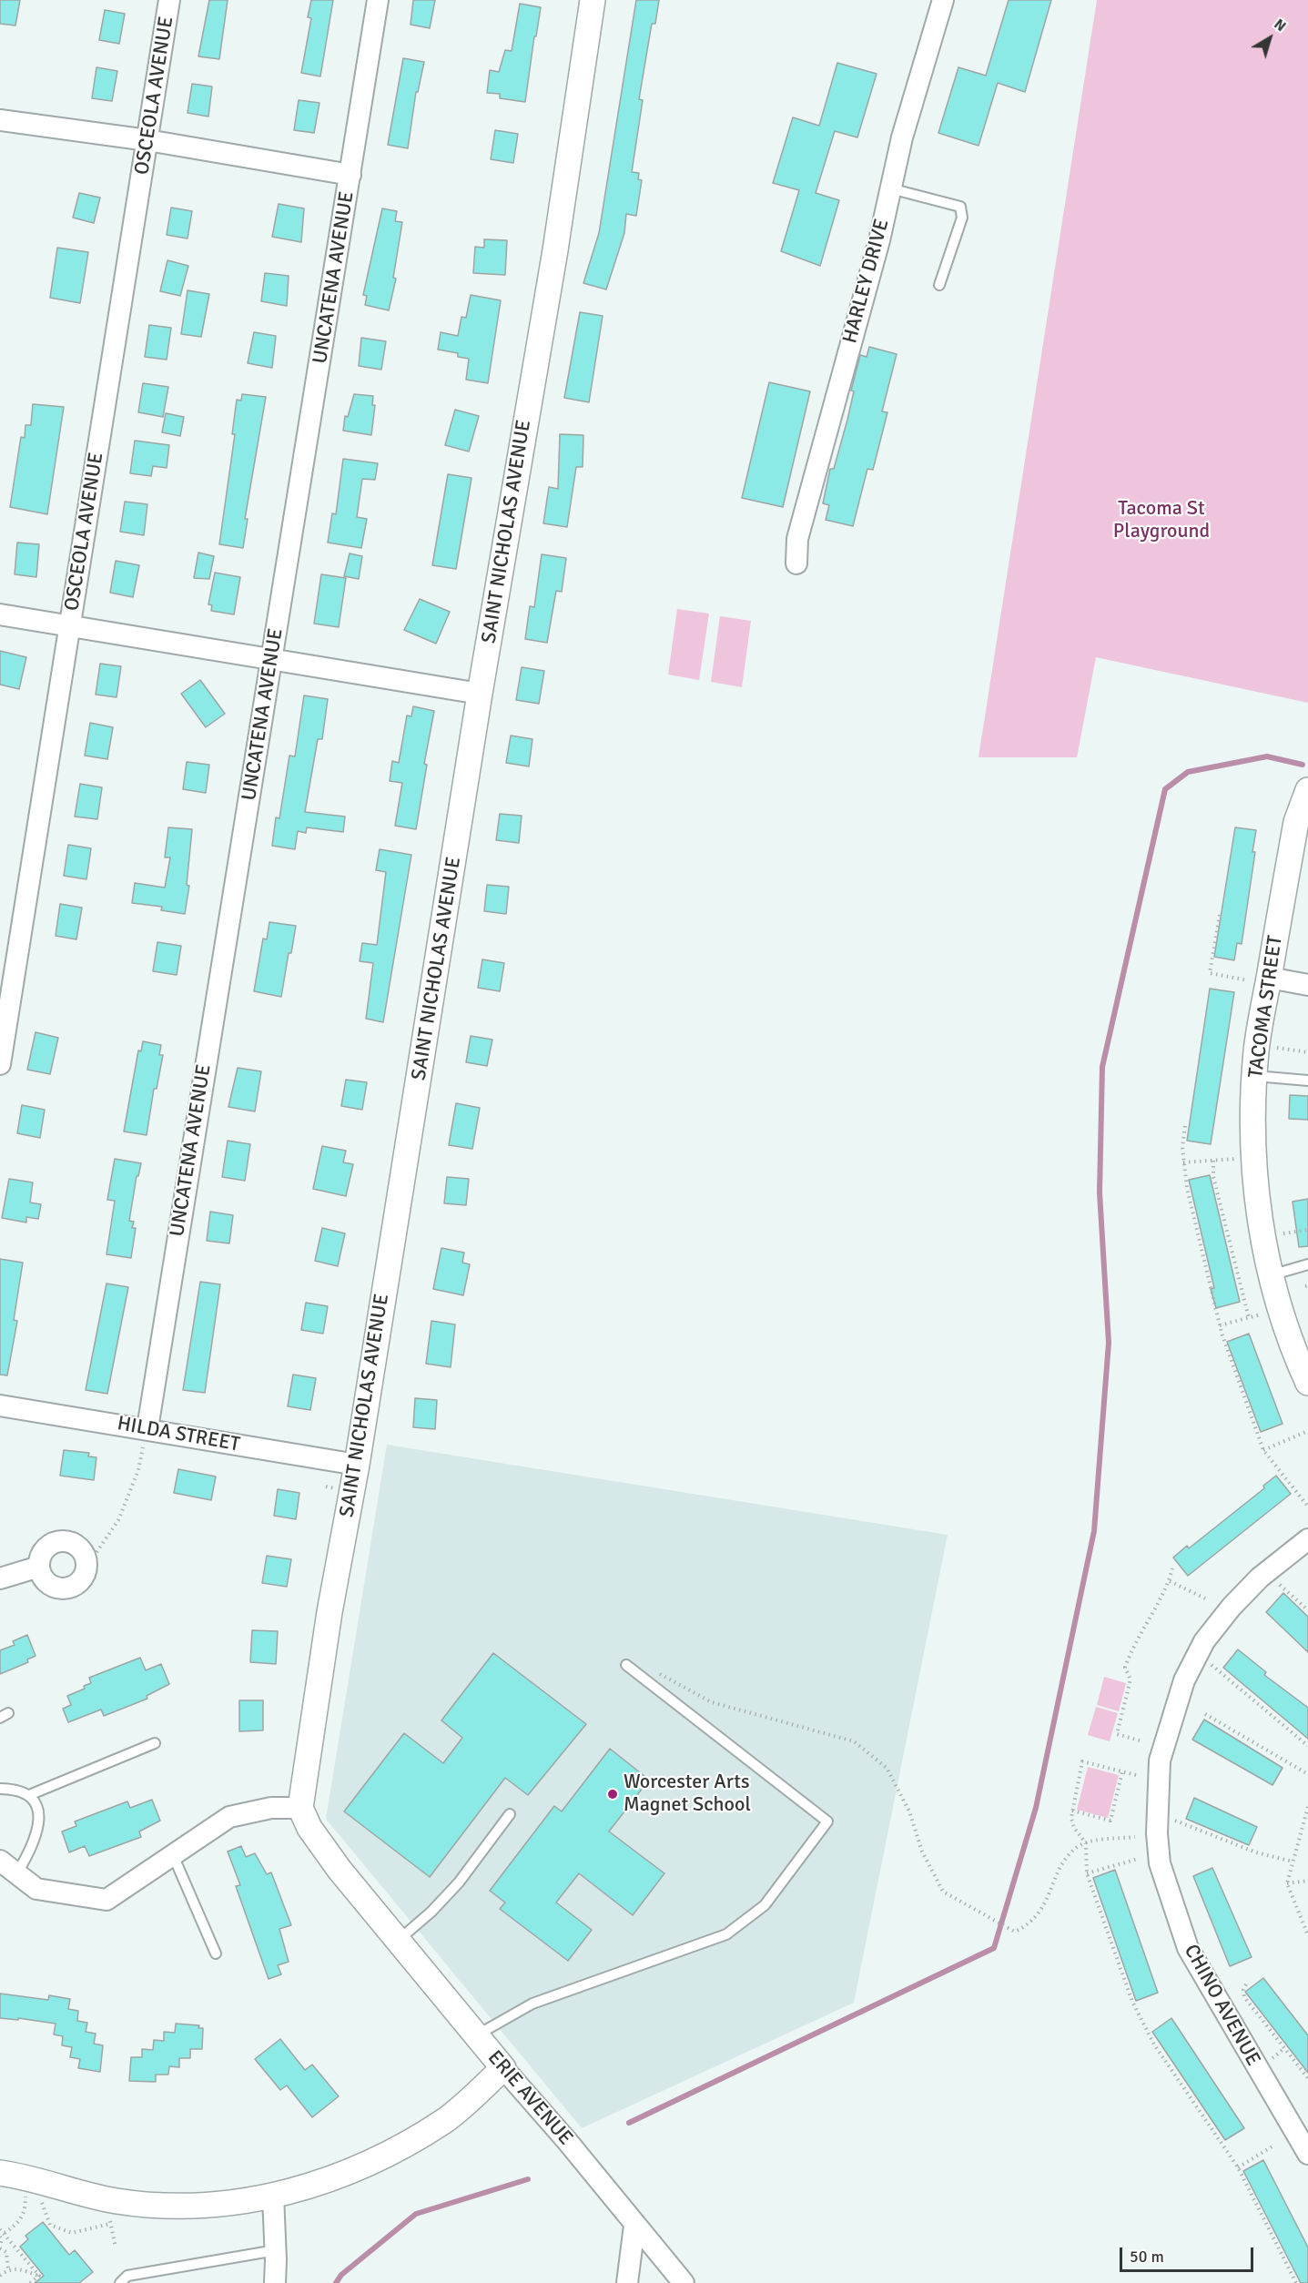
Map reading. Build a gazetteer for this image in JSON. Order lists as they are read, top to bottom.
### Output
{
  "streets": {
    "street": [
      "OSCEOLA AVENUE",
      "UNCATENA AVENUE",
      "HARLEY DRIVE",
      "SAINT NICHOLAS AVENUE",
      "TACOMA STREET",
      "HILDA STREET",
      "CHINO AVENUE",
      "ERIE AVENUE"
    ]
  },
  "crossings": [
    ["UNCATENA AVENUE", "HILDA STREET"],
    ["SAINT NICHOLAS AVENUE", "HILDA STREET"],
    ["SAINT NICHOLAS AVENUE", "ERIE AVENUE"]
  ],
  "parks": ["Tacoma St Playground"],
  "places": ["Worcester Arts Magnet School"],
  "scale_bar": "50 m",
  "north": "top right"
}
